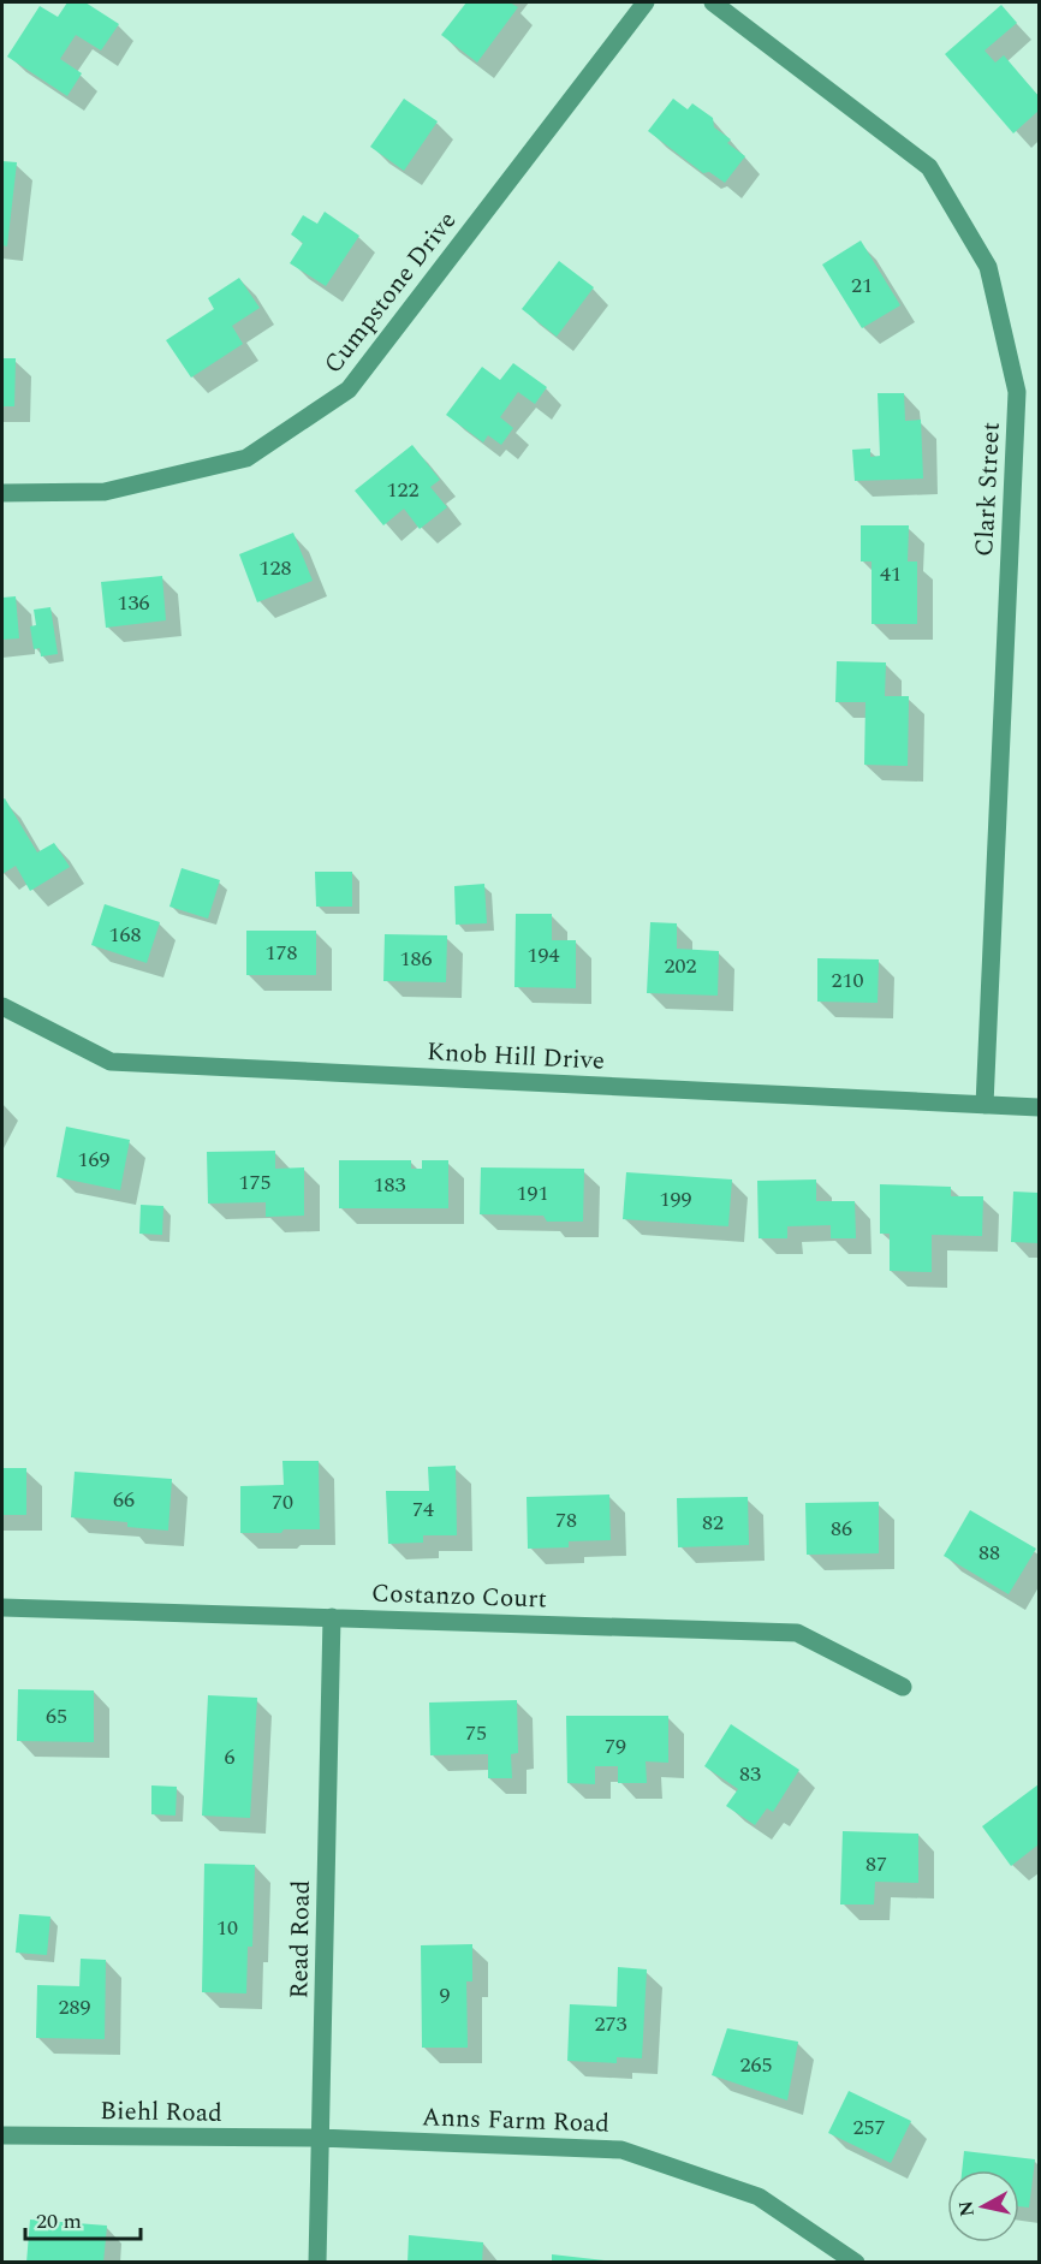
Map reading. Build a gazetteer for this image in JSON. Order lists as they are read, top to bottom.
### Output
{
  "streets": {
    "street": [
      "Cumpstone Drive",
      "Clark Street",
      "Knob Hill Drive",
      "Costanzo Court",
      "Read Road",
      "Biehl Road",
      "Anns Farm Road"
    ]
  },
  "crossings": [
    ["Clark Street", "Knob Hill Drive"],
    ["Costanzo Court", "Read Road"],
    ["Read Road", "Biehl Road"],
    ["Read Road", "Anns Farm Road"],
    ["Biehl Road", "Anns Farm Road"]
  ],
  "house_numbers": [
    "21",
    "122",
    "128",
    "41",
    "136",
    "168",
    "178",
    "194",
    "186",
    "202",
    "210",
    "169",
    "175",
    "183",
    "191",
    "199",
    "66",
    "70",
    "74",
    "78",
    "82",
    "86",
    "88",
    "65",
    "75",
    "79",
    "6",
    "83",
    "87",
    "10",
    "9",
    "289",
    "273",
    "265",
    "257"
  ],
  "scale_bar": "20 m",
  "north": "left"
}
